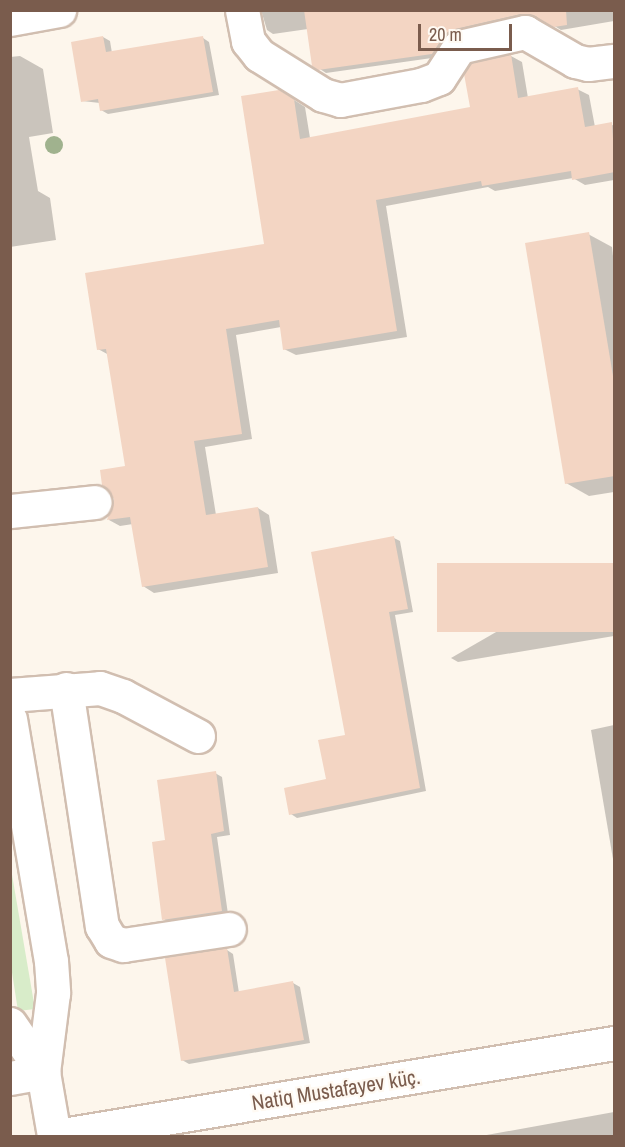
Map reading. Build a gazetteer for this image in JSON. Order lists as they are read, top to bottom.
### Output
{
  "streets": {
    "street": ["Natiq Mustafayev küç."]
  },
  "scale_bar": "20 m"
}
